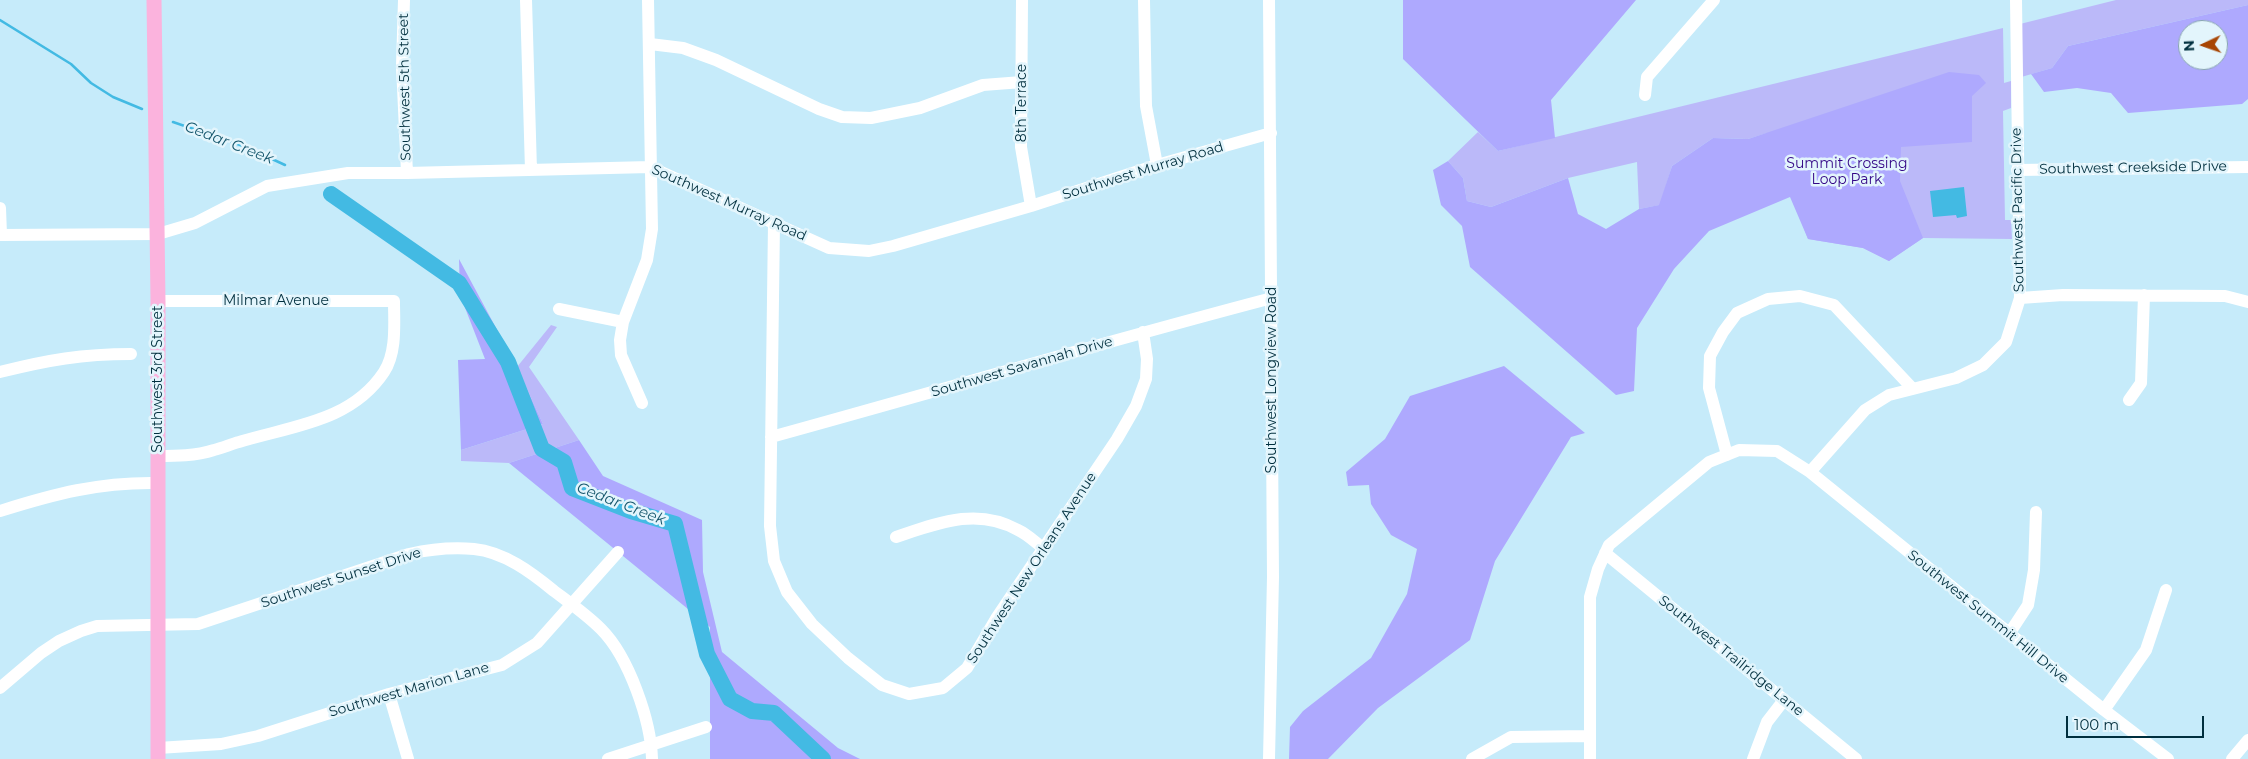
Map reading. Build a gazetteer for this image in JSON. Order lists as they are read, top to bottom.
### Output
{
  "streets": {
    "main road": ["Southwest 3rd Street"],
    "street": [
      "Southwest 5th Street",
      "8th Terrace",
      "Southwest Creekside Drive",
      "Southwest Murray Road",
      "Southwest Pacific Drive",
      "Milmar Avenue",
      "Southwest Savannah Drive",
      "Southwest Longview Road",
      "Southwest New Orleans Avenue",
      "Southwest Sunset Drive",
      "Southwest Summit Hill Drive",
      "Southwest Trailridge Lane",
      "Southwest Marion Lane"
    ]
  },
  "crossings": [
    ["Southwest 5th Street", "Southwest Murray Road"],
    ["8th Terrace", "Southwest Murray Road"],
    ["Southwest Creekside Drive", "Southwest Pacific Drive"],
    ["Southwest Murray Road", "Southwest 3rd Street"],
    ["Southwest Murray Road", "Southwest Longview Road"],
    ["Southwest Murray Road", "Southwest New Orleans Avenue"],
    ["Southwest Pacific Drive", "Southwest Summit Hill Drive"],
    ["Milmar Avenue", "Southwest 3rd Street"],
    ["Southwest Savannah Drive", "Southwest Longview Road"],
    ["Southwest Savannah Drive", "Southwest New Orleans Avenue"],
    ["Southwest 3rd Street", "Southwest Sunset Drive"],
    ["Southwest 3rd Street", "Southwest Marion Lane"],
    ["Southwest Sunset Drive", "Southwest Marion Lane"]
  ],
  "water": ["Cedar Creek"],
  "parks": ["Summit Crossing Loop Park"],
  "scale_bar": "100 m",
  "north": "left"
}
